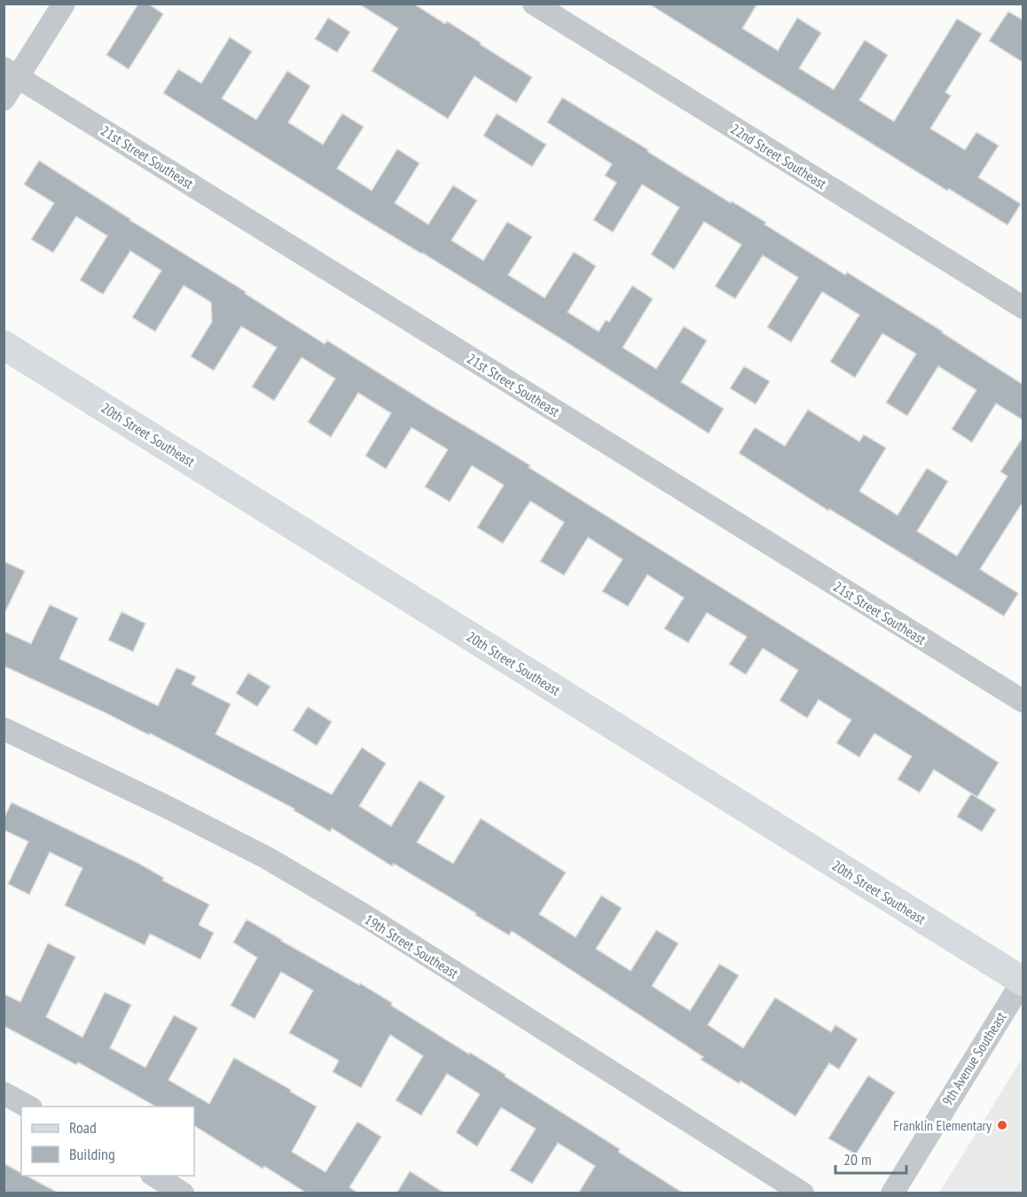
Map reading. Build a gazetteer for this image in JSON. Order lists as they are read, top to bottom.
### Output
{
  "streets": {
    "street": [
      "22nd Street Southeast",
      "21st Street Southeast",
      "20th Street Southeast",
      "19th Street Southeast",
      "9th Avenue Southeast"
    ]
  },
  "crossings": [
    ["20th Street Southeast", "9th Avenue Southeast"]
  ],
  "places": ["Franklin Elementary"],
  "legend": ["Road", "Building"],
  "scale_bar": "20 m"
}
